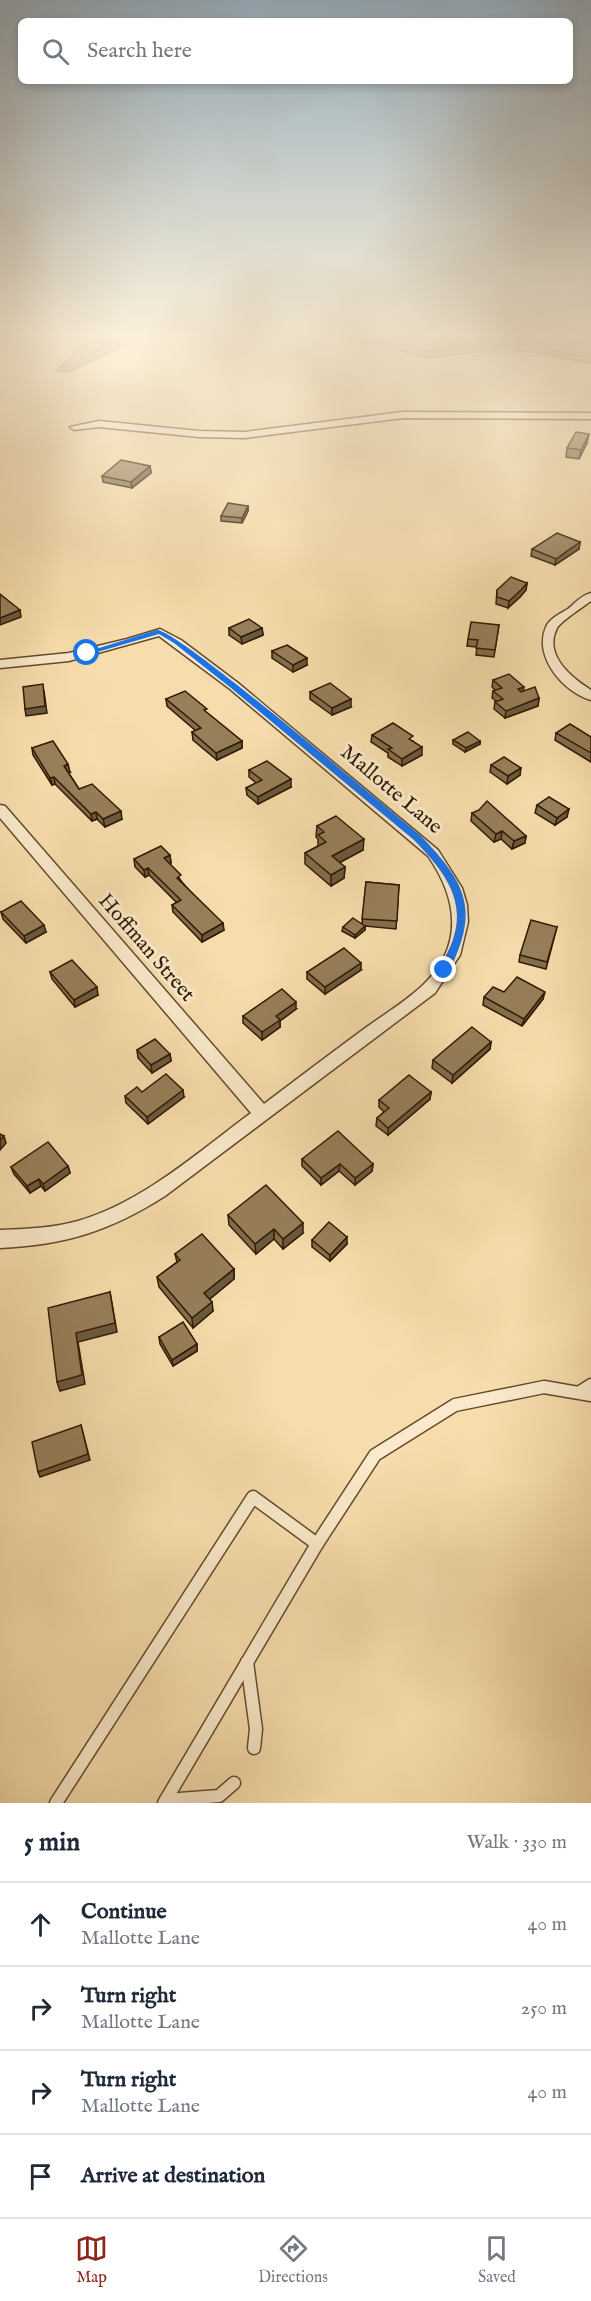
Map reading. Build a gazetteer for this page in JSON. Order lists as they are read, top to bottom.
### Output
{
  "streets": {
    "street": ["Mallotte Lane", "Hoffman Street"]
  },
  "crossings": [
    ["Mallotte Lane", "Hoffman Street"]
  ],
  "page": {
    "search": "Search here",
    "heading": ["5 min", "Walk · 330 m"],
    "list": [
      ["Continue", "Mallotte Lane", "40 m"],
      ["Turn right", "Mallotte Lane", "250 m"],
      ["Turn right", "Mallotte Lane", "40 m"],
      "Arrive at destination"
    ],
    "nav": ["Map", "Directions", "Saved"]
  }
}
